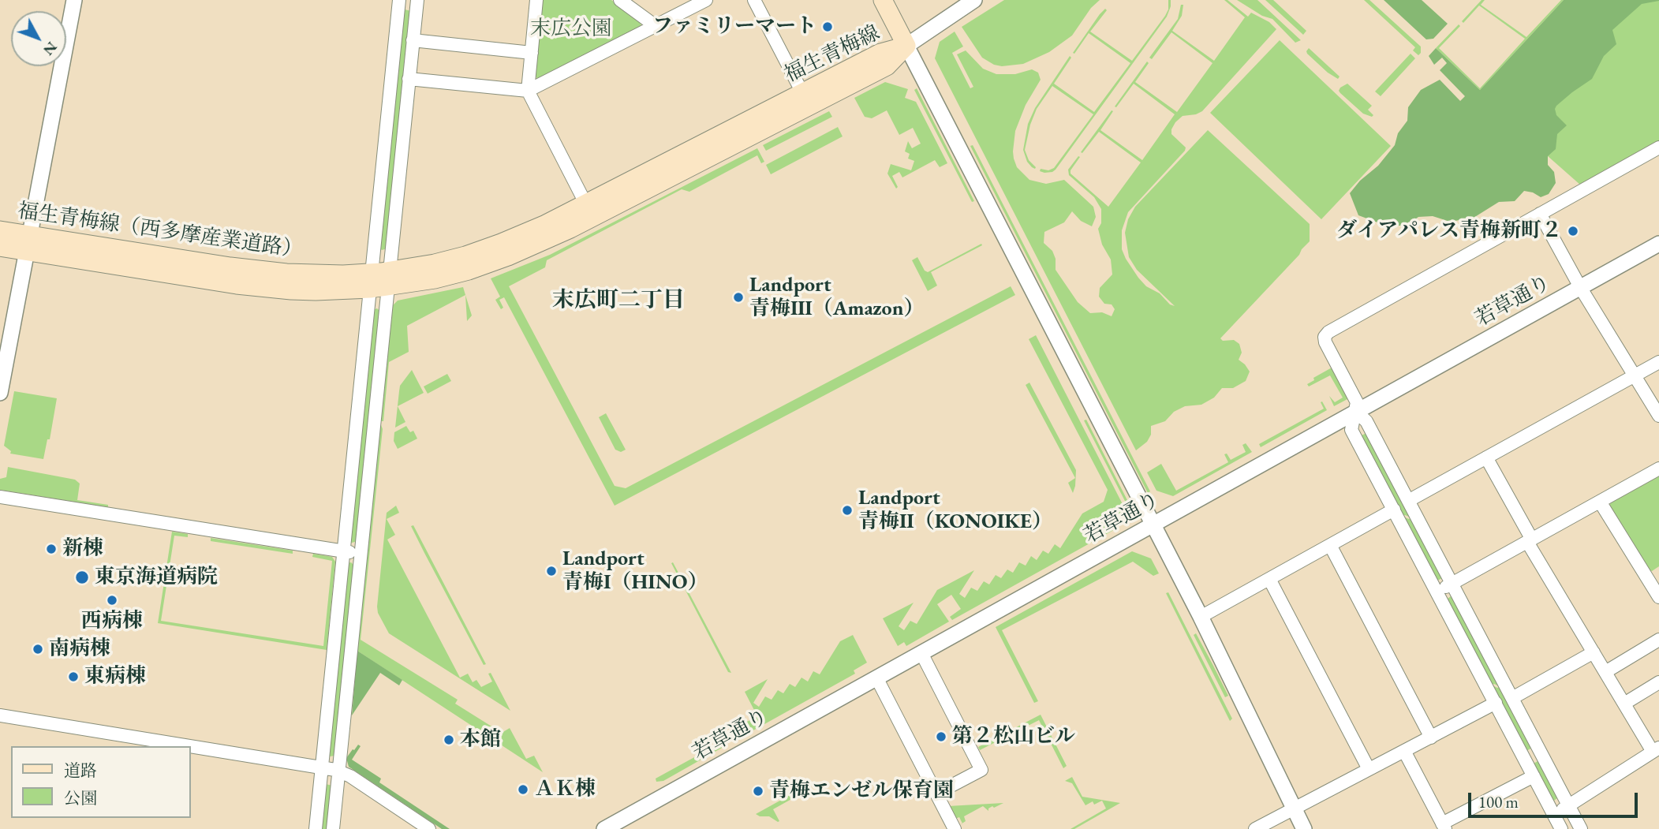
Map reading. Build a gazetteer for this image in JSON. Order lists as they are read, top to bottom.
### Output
{
  "streets": {
    "main road": ["福生青梅線", "福生青梅線（西多摩産業道路）"],
    "street": ["若草通り"]
  },
  "crossings": [
    ["福生青梅線", "福生青梅線（西多摩産業道路）"]
  ],
  "districts": ["末広町二丁目"],
  "parks": ["末広公園"],
  "places": [
    "ファミリーマート",
    "ダイアパレス青梅新町２",
    "Landport 青梅Ⅲ（Amazon）",
    "Landport 青梅Ⅱ（KONOIKE）",
    "新棟",
    "Landport 青梅Ⅰ（HINO）",
    "東京海道病院",
    "西病棟",
    "南病棟",
    "東病棟",
    "第２松山ビル",
    "本館",
    "ＡＫ棟",
    "青梅エンゼル保育園"
  ],
  "legend": ["道路", "公園"],
  "scale_bar": "100 m",
  "north": "bottom right"
}
